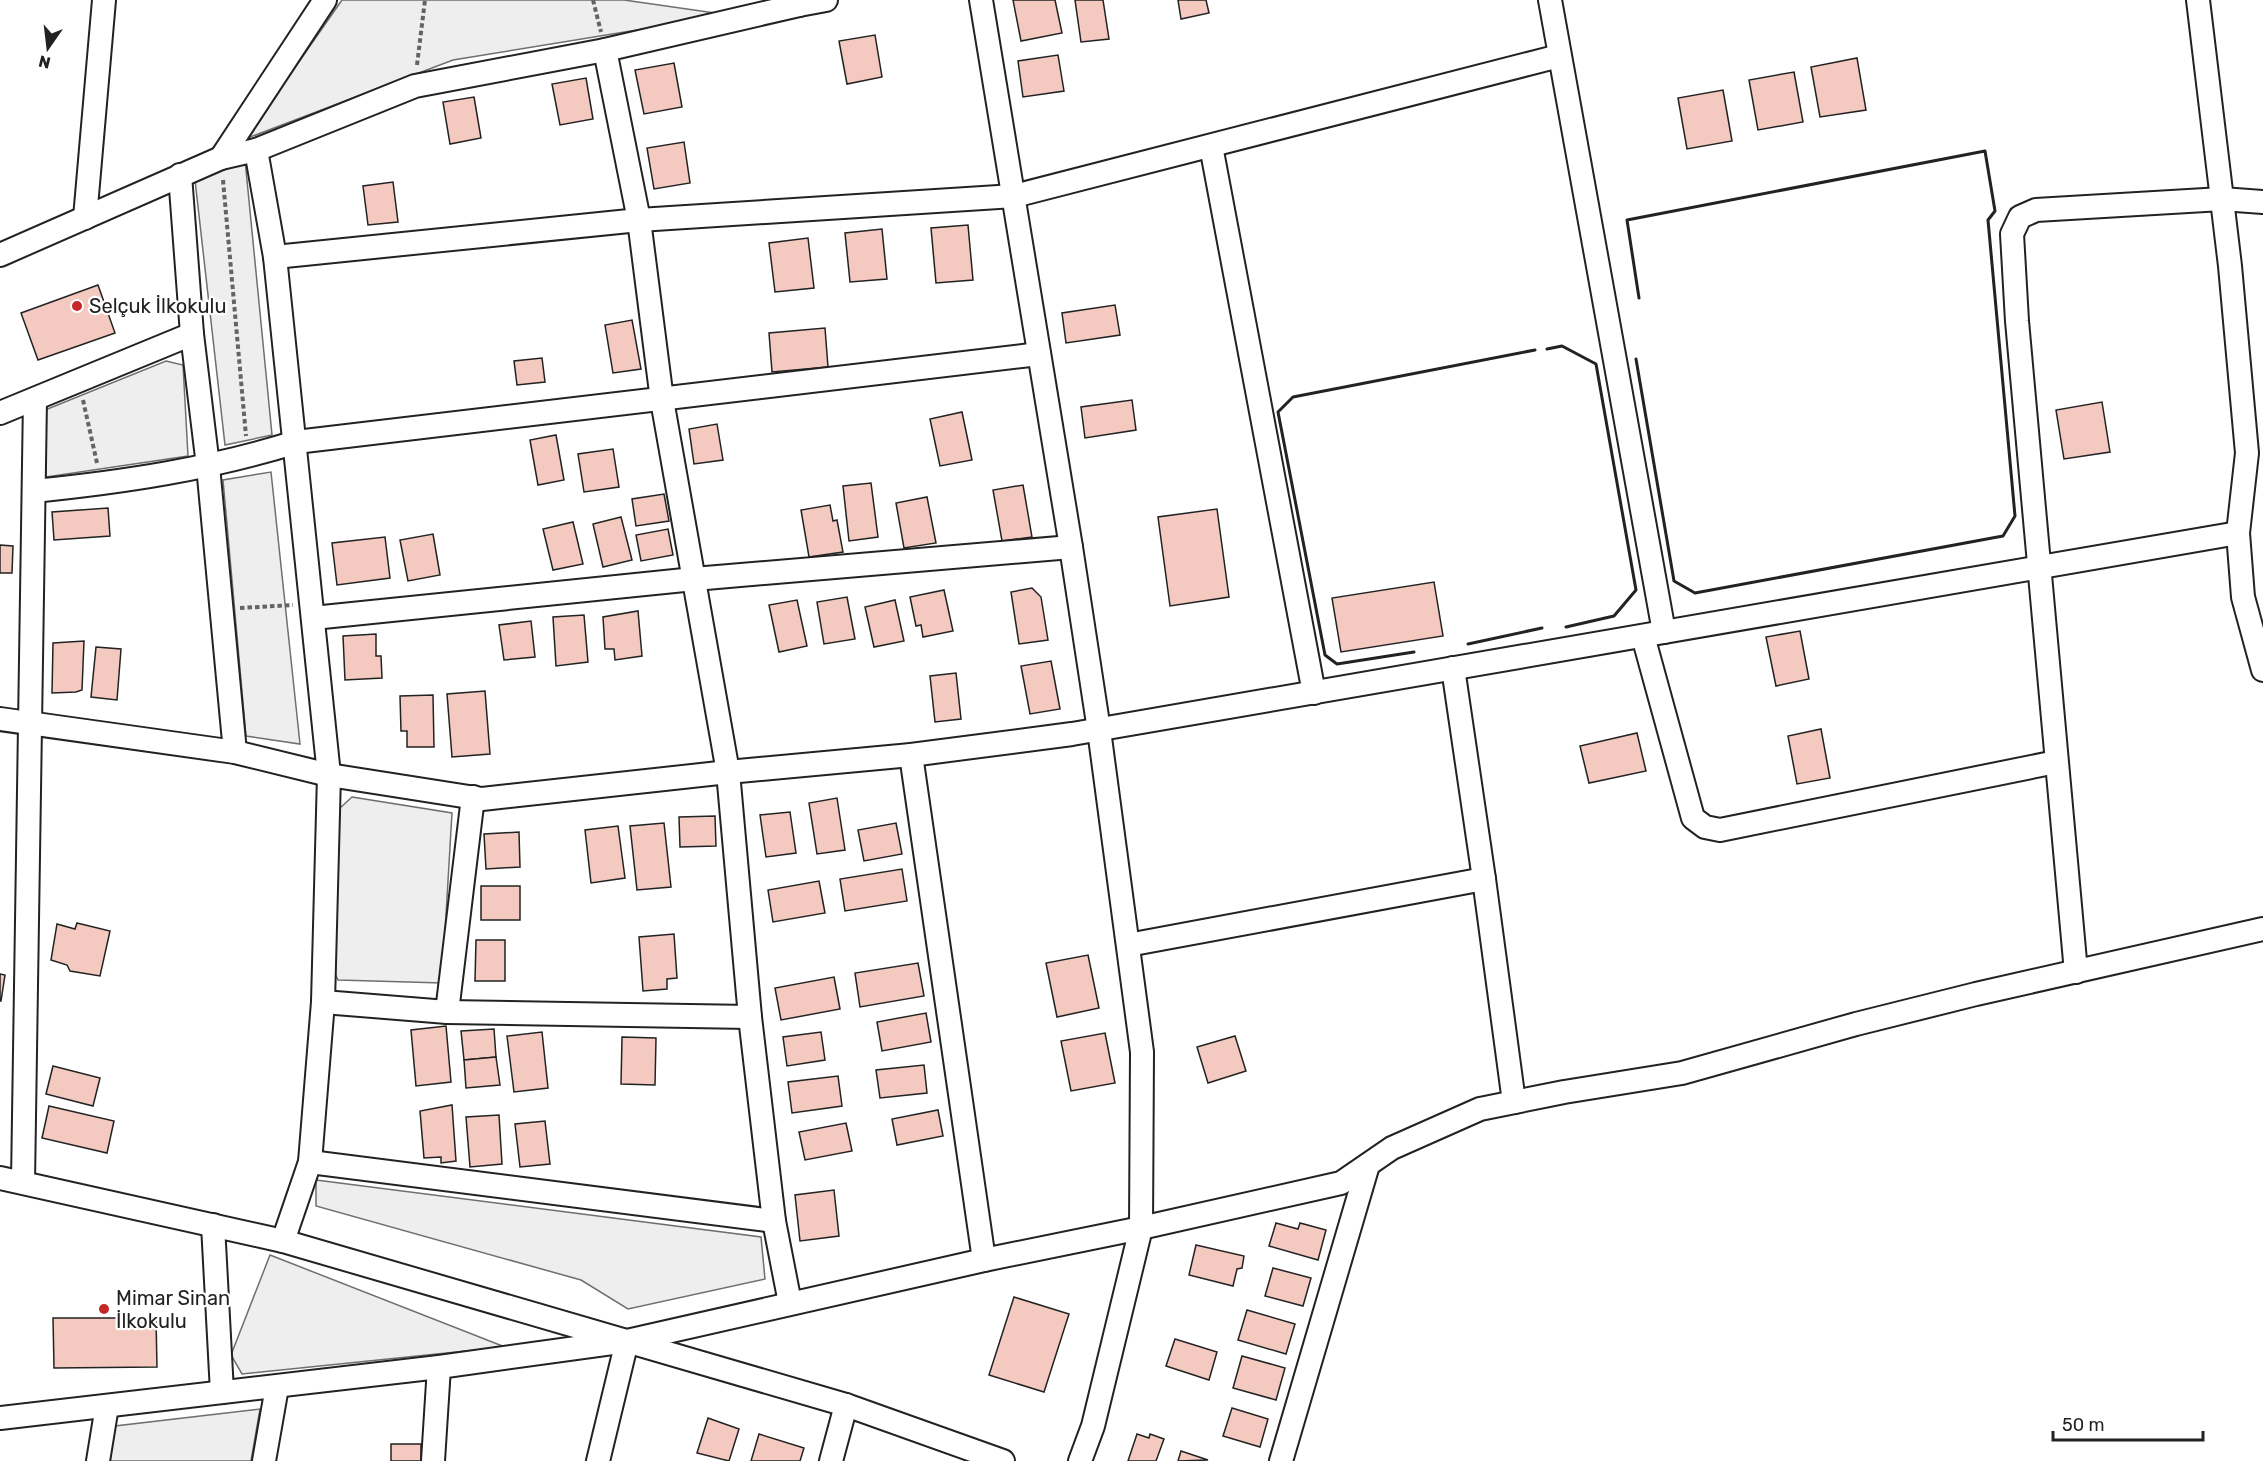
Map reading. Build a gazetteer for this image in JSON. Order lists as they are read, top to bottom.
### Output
{
  "places": ["Selçuk İlkokulu", "Mimar Sinan İlkokulu"],
  "scale_bar": "50 m",
  "north": "bottom"
}
